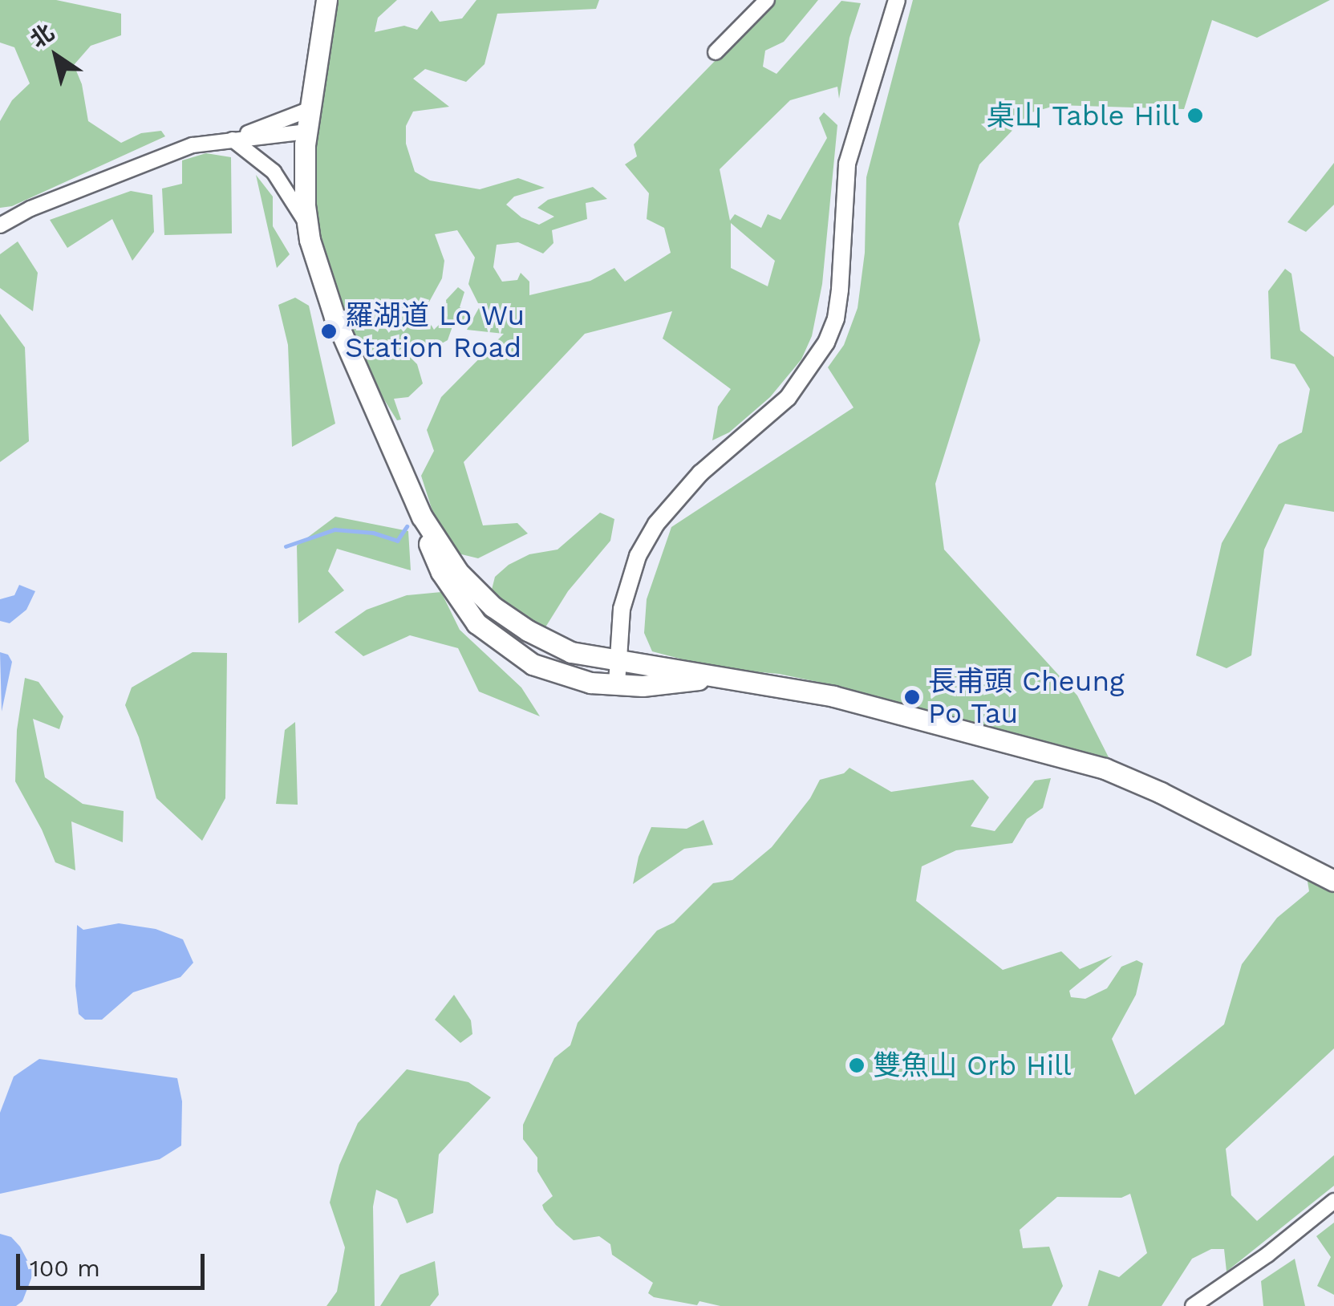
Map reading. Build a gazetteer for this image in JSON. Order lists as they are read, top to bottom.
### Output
{
  "places": [
    "桌山 Table Hill",
    "羅湖道 Lo Wu Station Road",
    "長甫頭 Cheung Po Tau",
    "雙魚山 Orb Hill"
  ],
  "scale_bar": "100 m",
  "north": "top left"
}
